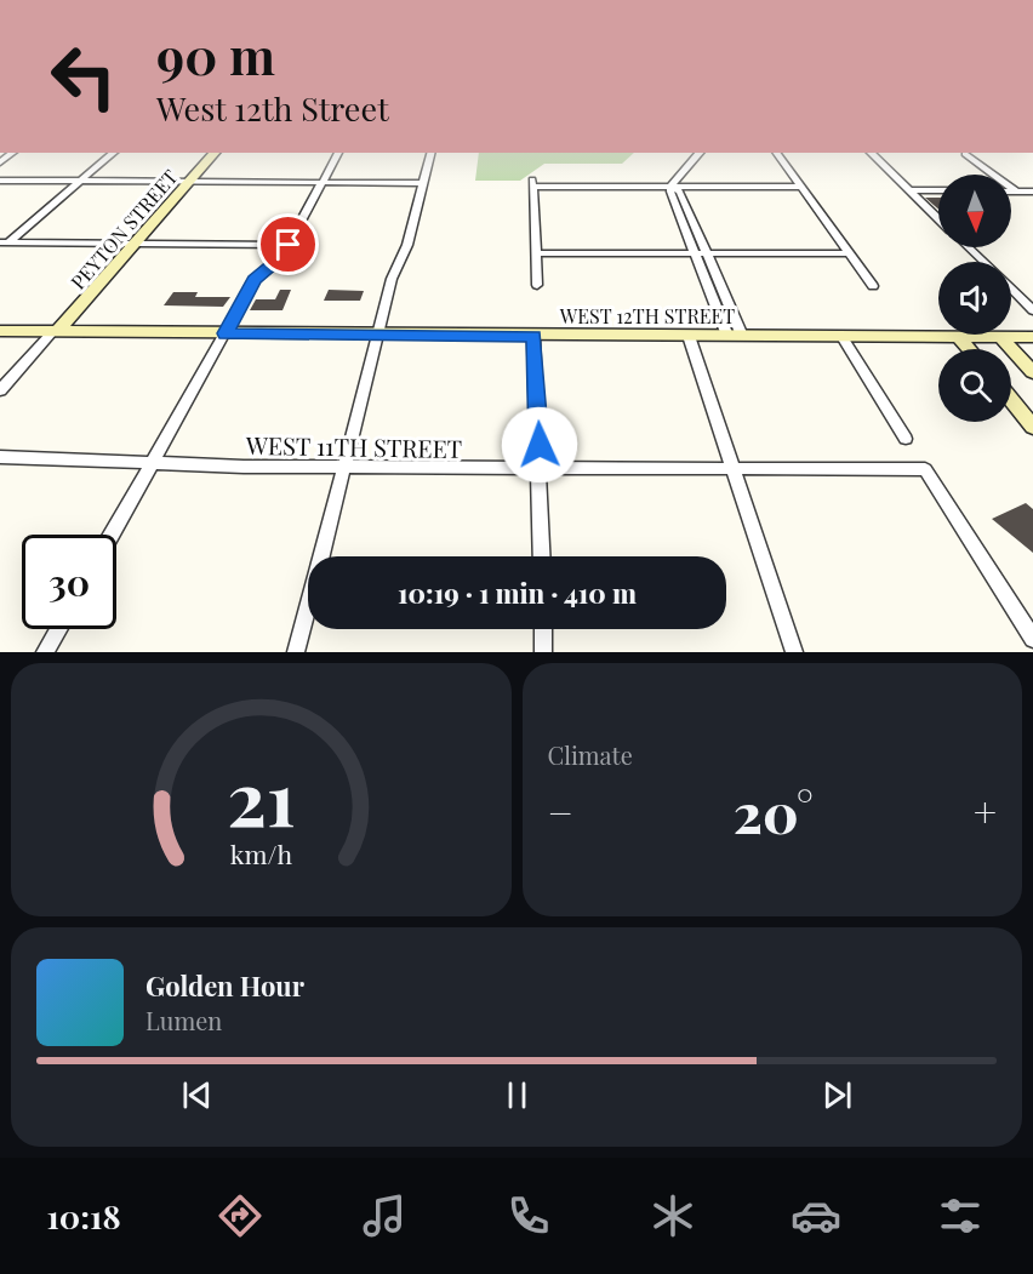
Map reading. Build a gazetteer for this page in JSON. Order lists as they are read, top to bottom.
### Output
{
  "streets": {
    "main road": ["PEYTON STREET", "WEST 12TH STREET"],
    "street": ["WEST 11TH STREET"]
  },
  "crossings": [
    ["PEYTON STREET", "WEST 12TH STREET"]
  ],
  "north": "bottom",
  "page": {
    "turn": ["90 m", "West 12th Street"],
    "limit": "30",
    "trip": "10:19 · 1 min · 410 m",
    "tile": "Climate",
    "heat": ["−", "20°", "+"],
    "song": ["Golden Hour", "Lumen"],
    "tabs": "10:18",
    "gauge": ["21", "km/h"]
  }
}
